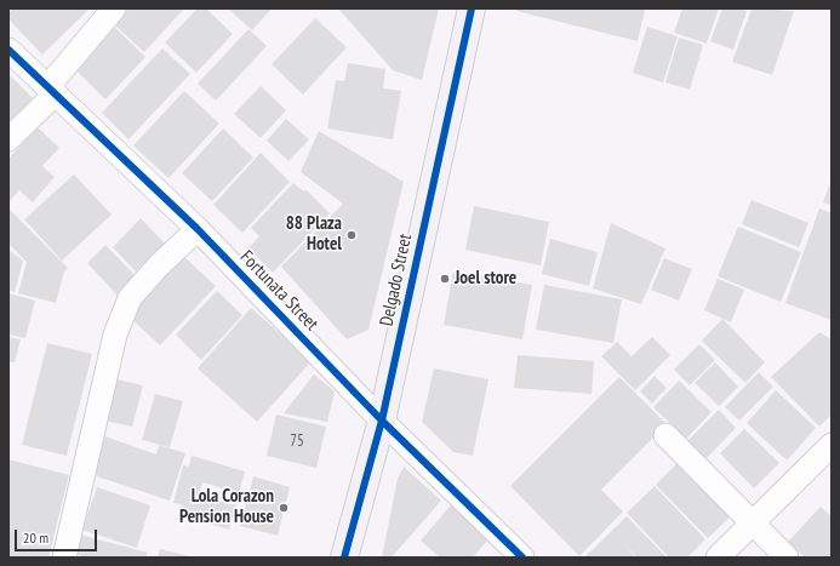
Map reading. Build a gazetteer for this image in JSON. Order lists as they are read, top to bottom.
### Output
{
  "streets": {
    "street": ["Delgado Street", "Fortunata Street"]
  },
  "crossings": [
    ["Delgado Street", "Fortunata Street"]
  ],
  "places": ["88 Plaza Hotel", "Joel store", "Lola Corazon Pension House"],
  "house_numbers": ["75"],
  "scale_bar": "20 m"
}
